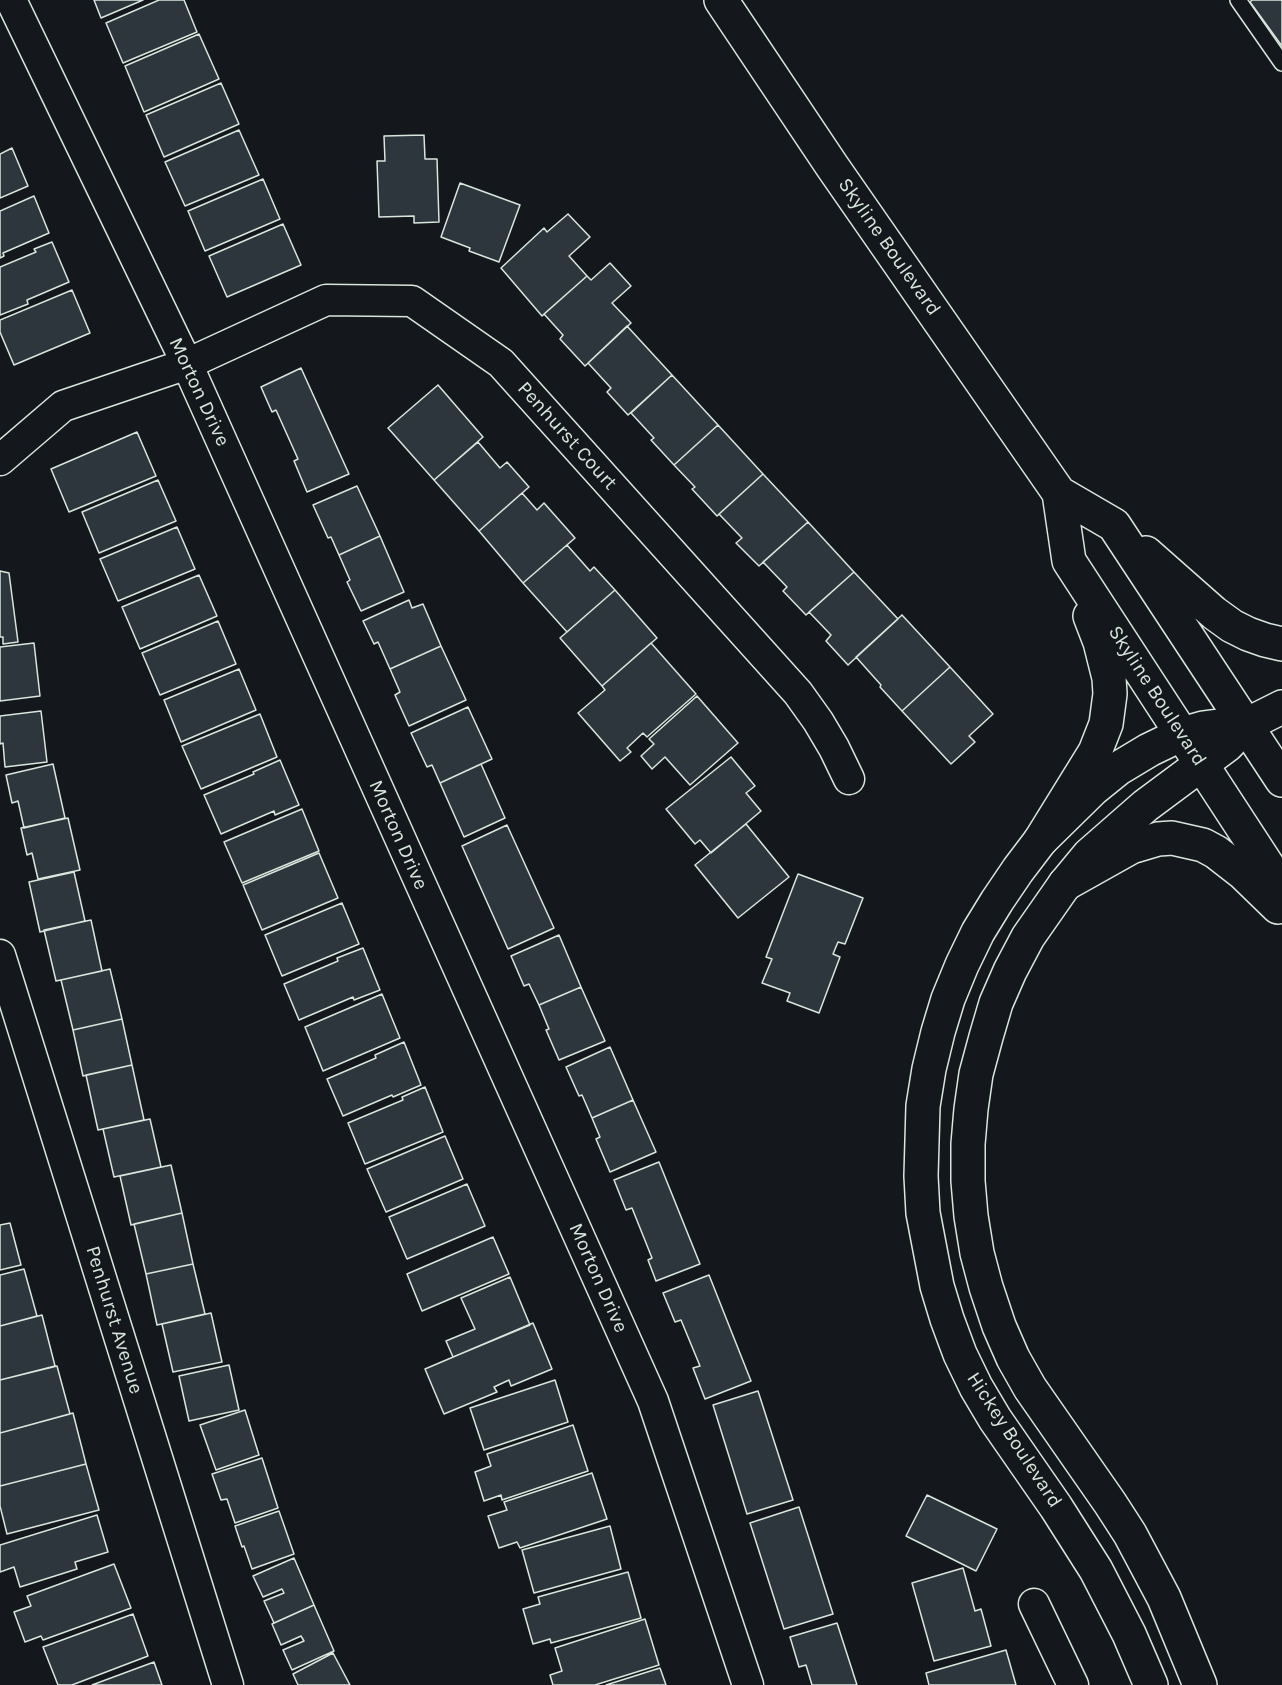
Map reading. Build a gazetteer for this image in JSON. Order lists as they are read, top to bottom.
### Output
{
  "streets": {
    "main road": ["Skyline Boulevard", "Hickey Boulevard"],
    "street": ["Morton Drive", "Penhurst Court", "Penhurst Avenue"]
  },
  "crossings": [
    ["Skyline Boulevard", "Hickey Boulevard"],
    ["Morton Drive", "Penhurst Court"]
  ]
}
